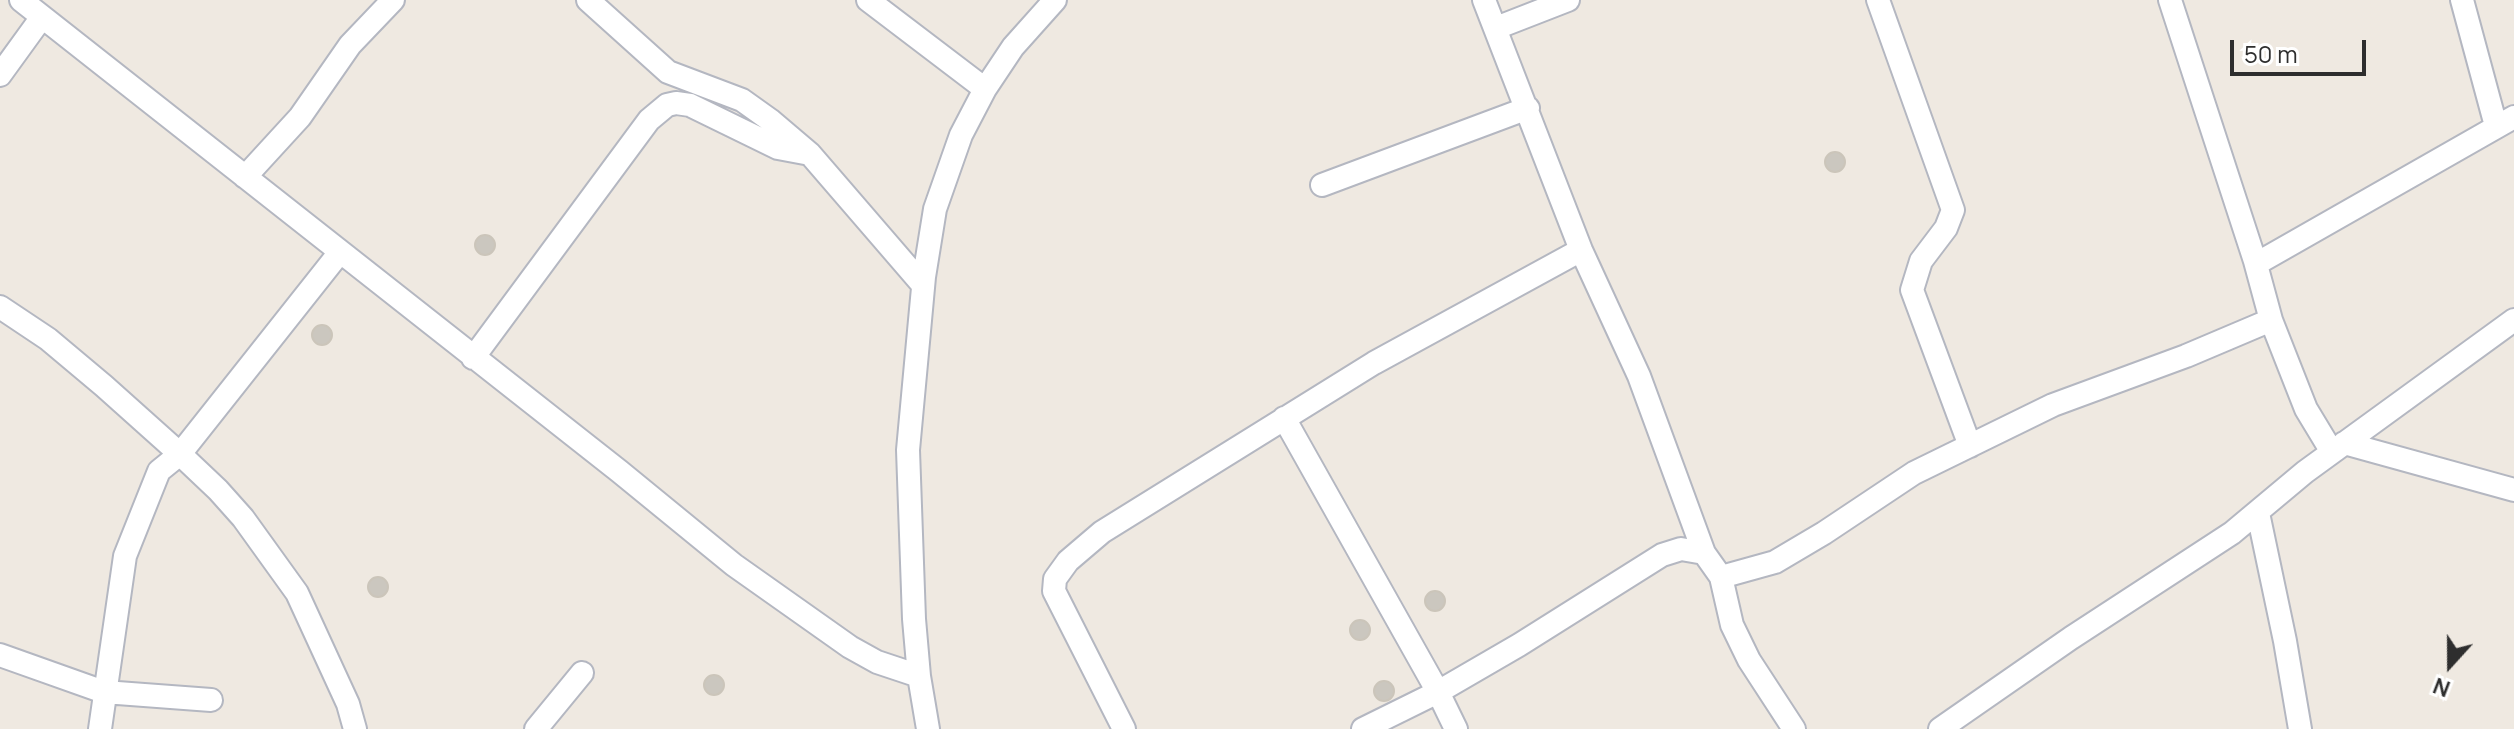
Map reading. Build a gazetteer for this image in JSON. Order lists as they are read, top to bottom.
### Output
{
  "scale_bar": "50 m",
  "north": "bottom"
}
